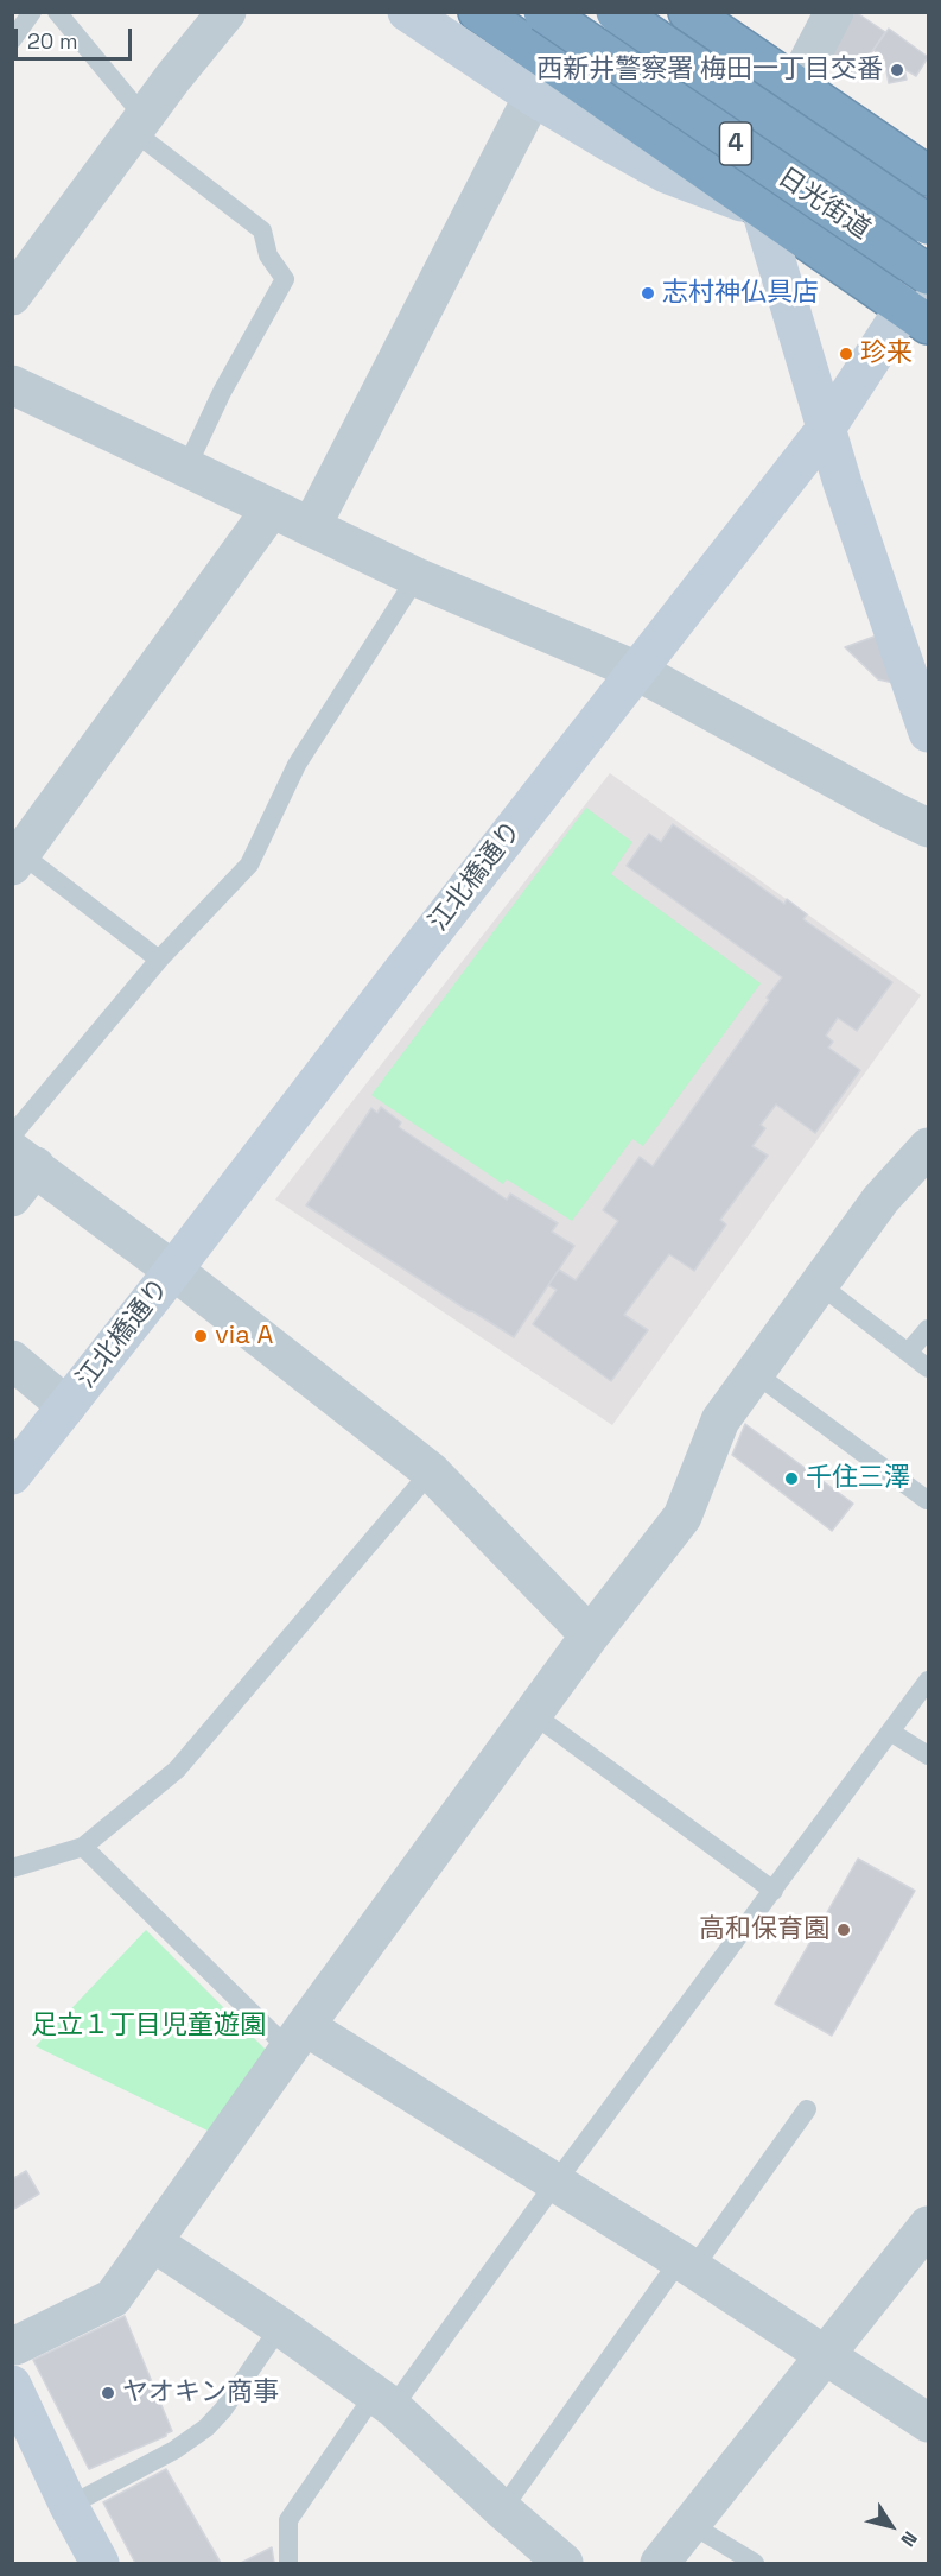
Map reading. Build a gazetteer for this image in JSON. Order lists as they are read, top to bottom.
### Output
{
  "streets": {
    "highway": ["4", "日光街道"],
    "street": ["江北橋通り"]
  },
  "crossings": [
    ["4", "江北橋通り"],
    ["日光街道", "江北橋通り"]
  ],
  "parks": ["足立１丁目児童遊園"],
  "places": [
    "西新井警察署 梅田一丁目交番",
    "志村神仏具店",
    "珍来",
    "via A",
    "千住三澤",
    "高和保育園",
    "ヤオキン商事"
  ],
  "scale_bar": "20 m",
  "north": "bottom right"
}
